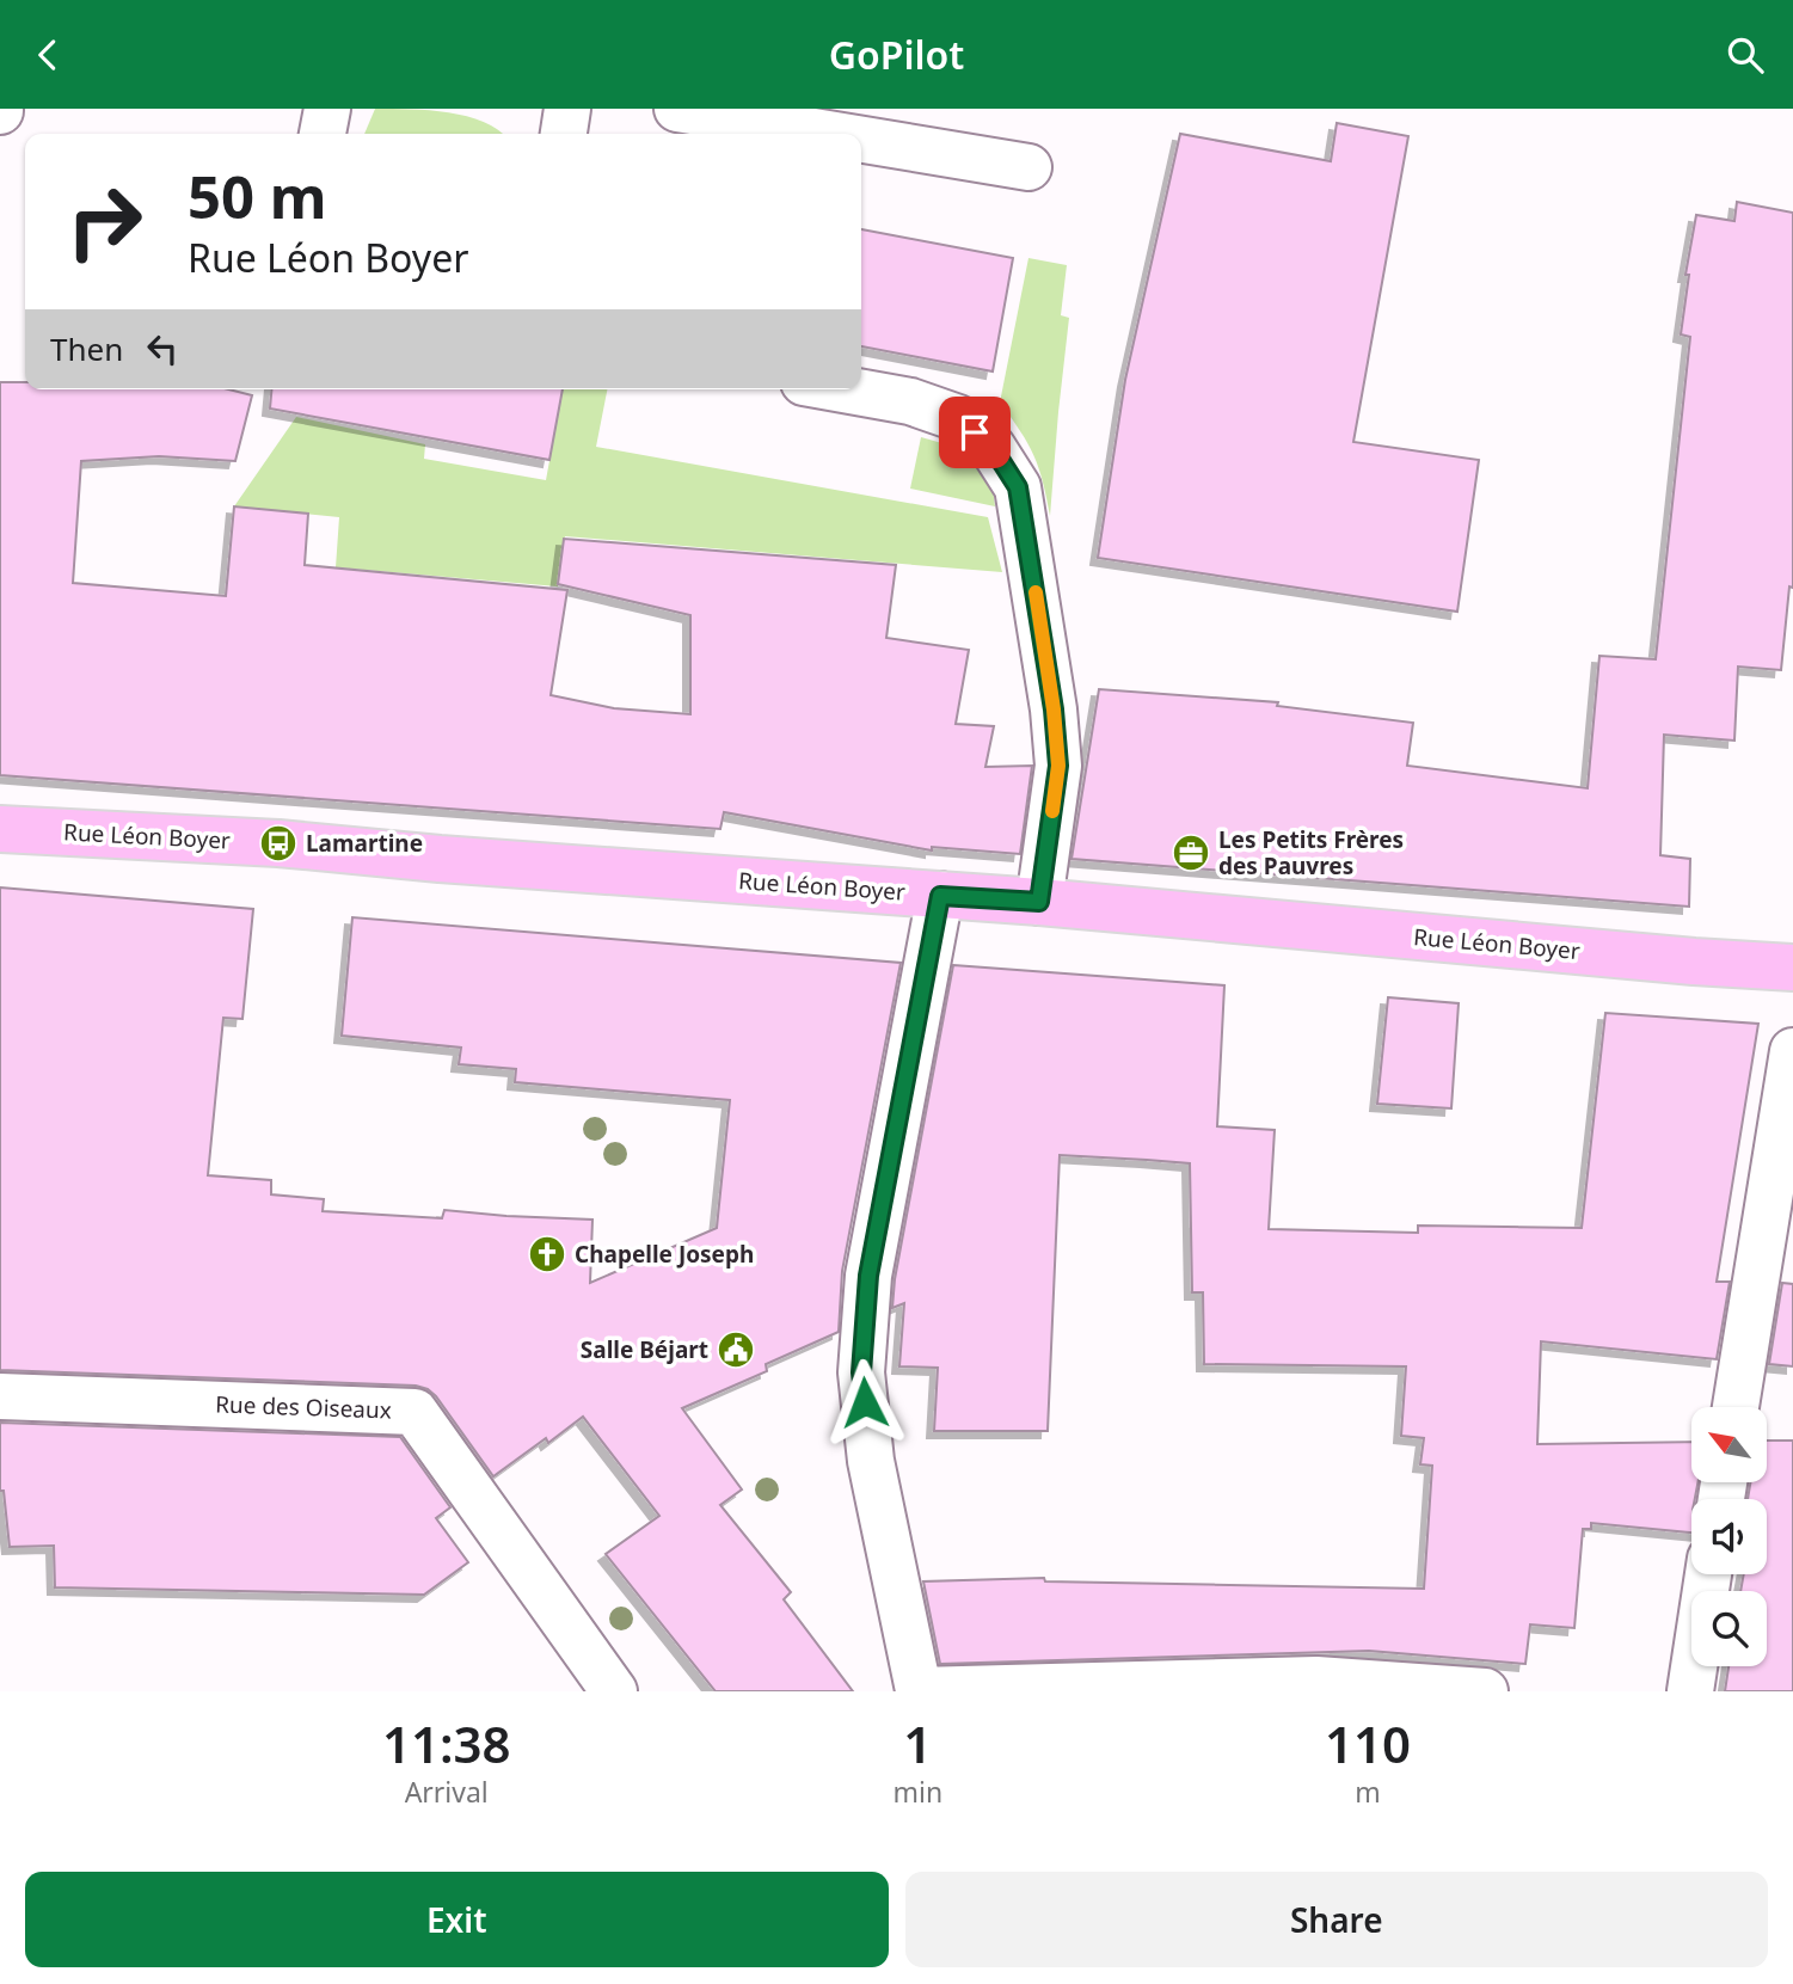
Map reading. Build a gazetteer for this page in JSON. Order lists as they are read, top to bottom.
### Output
{
  "streets": {
    "main road": ["Rue Léon Boyer"],
    "street": ["Rue des Oiseaux"]
  },
  "places": {
    "bus stop": ["Lamartine"],
    "office": ["Les Petits Frères des Pauvres"],
    "church": ["Chapelle Joseph"],
    "public building": ["Salle Béjart"]
  },
  "north": "top left",
  "page": {
    "header": "GoPilot",
    "turn": ["50 m", "Rue Léon Boyer"],
    "then": "Then",
    "eta": [
      "11:38",
      "Arrival",
      "1",
      "min",
      "110",
      "m"
    ],
    "buttons": ["Exit", "Share"]
  }
}
